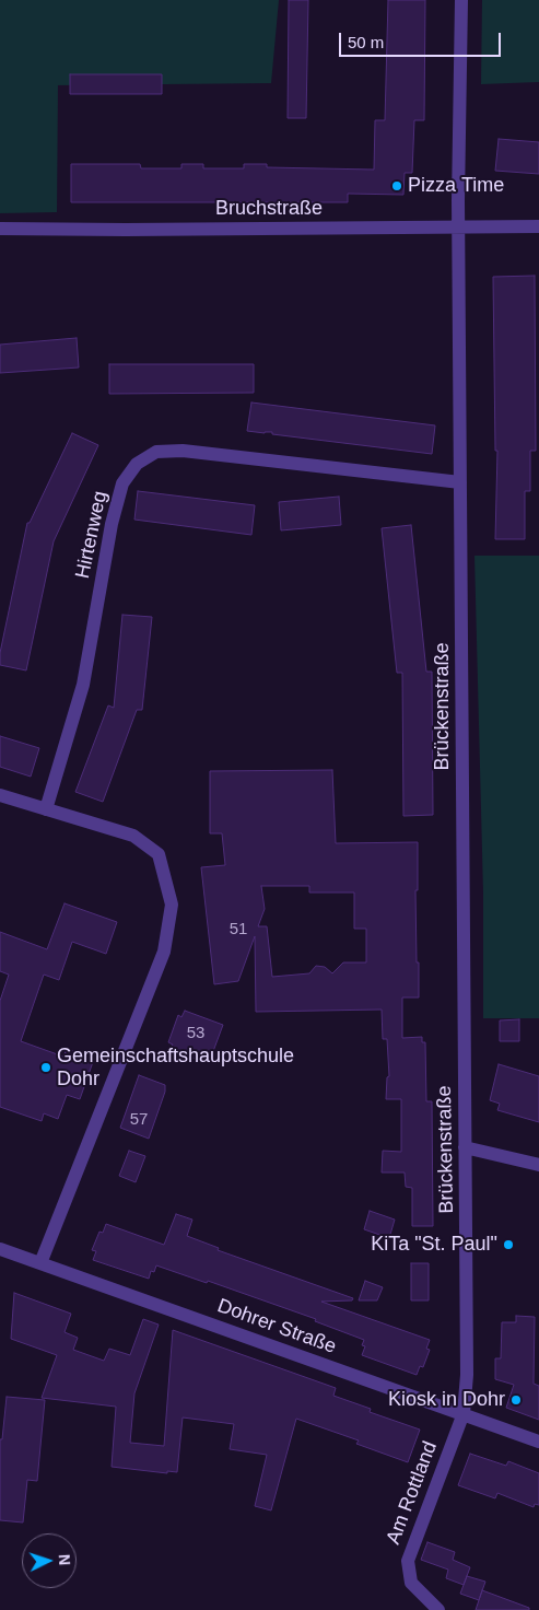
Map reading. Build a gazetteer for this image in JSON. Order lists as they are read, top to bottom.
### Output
{
  "streets": {
    "street": [
      "Bruchstraße",
      "Hirtenweg",
      "Brückenstraße",
      "Dohrer Straße",
      "Am Rottland"
    ]
  },
  "crossings": [
    ["Bruchstraße", "Brückenstraße"],
    ["Hirtenweg", "Brückenstraße"],
    ["Brückenstraße", "Dohrer Straße"],
    ["Brückenstraße", "Am Rottland"],
    ["Dohrer Straße", "Am Rottland"]
  ],
  "places": [
    "Pizza Time",
    "Gemeinschaftshauptschule Dohr",
    "KiTa \"St. Paul\"",
    "Kiosk in Dohr"
  ],
  "house_numbers": ["51", "53", "57"],
  "scale_bar": "50 m",
  "north": "right"
}
